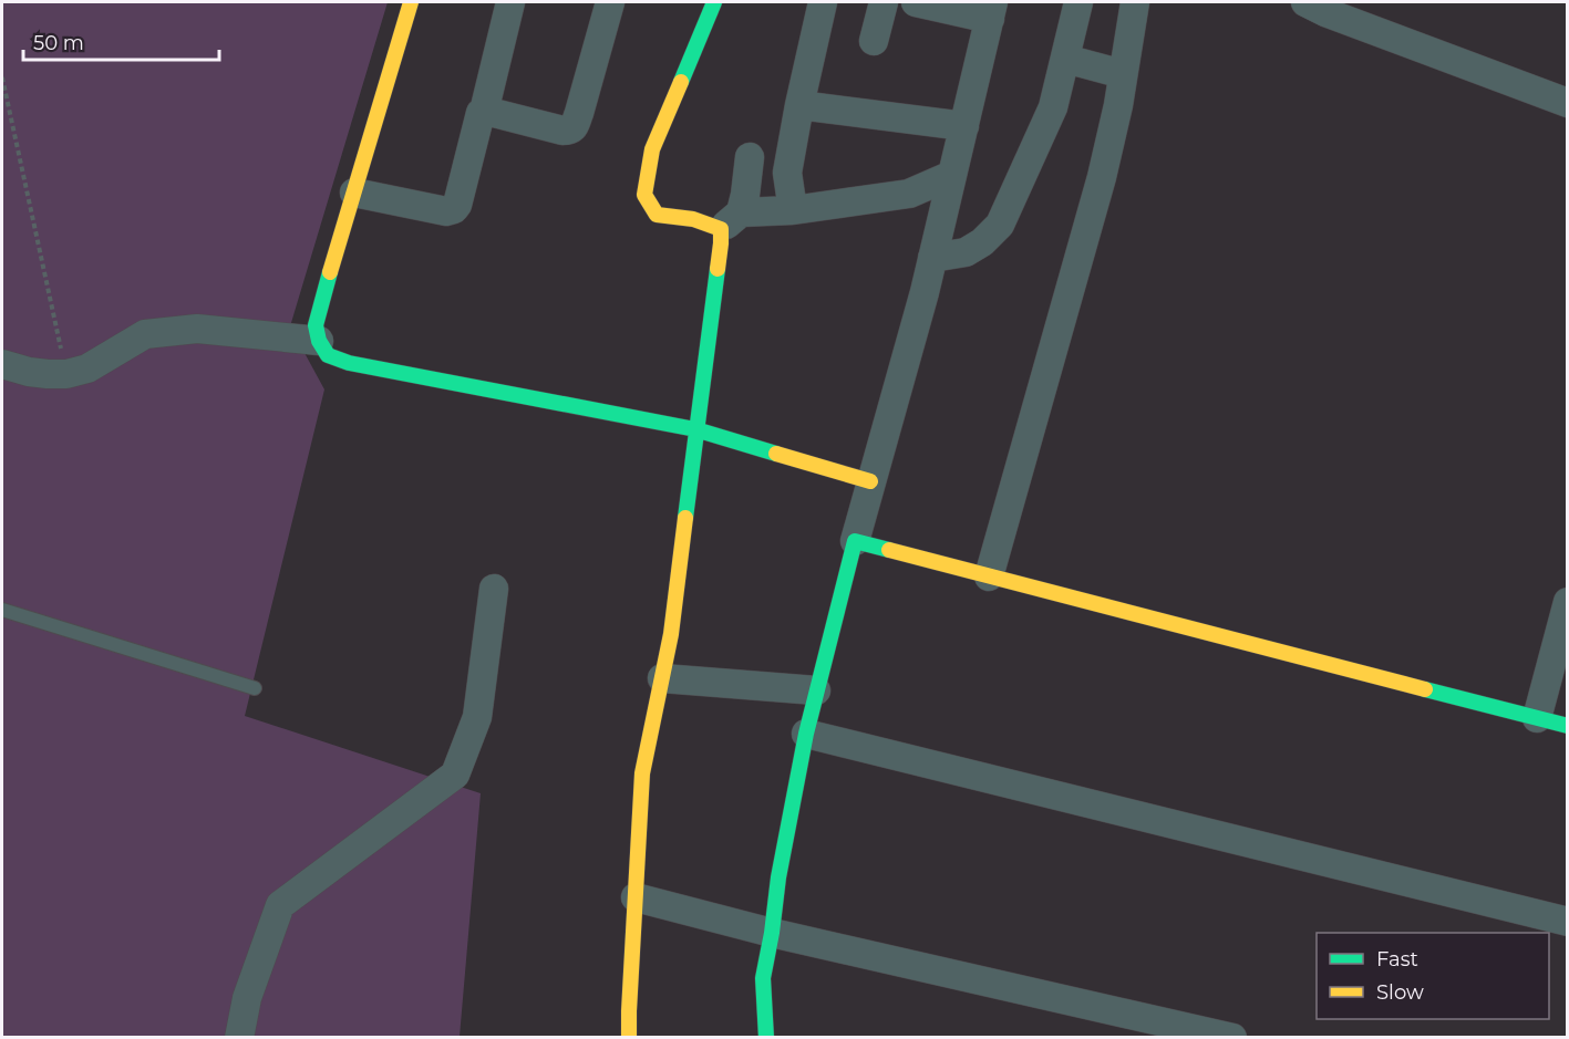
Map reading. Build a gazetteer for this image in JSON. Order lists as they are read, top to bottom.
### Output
{
  "legend": ["Fast", "Slow"],
  "scale_bar": "50 m"
}
